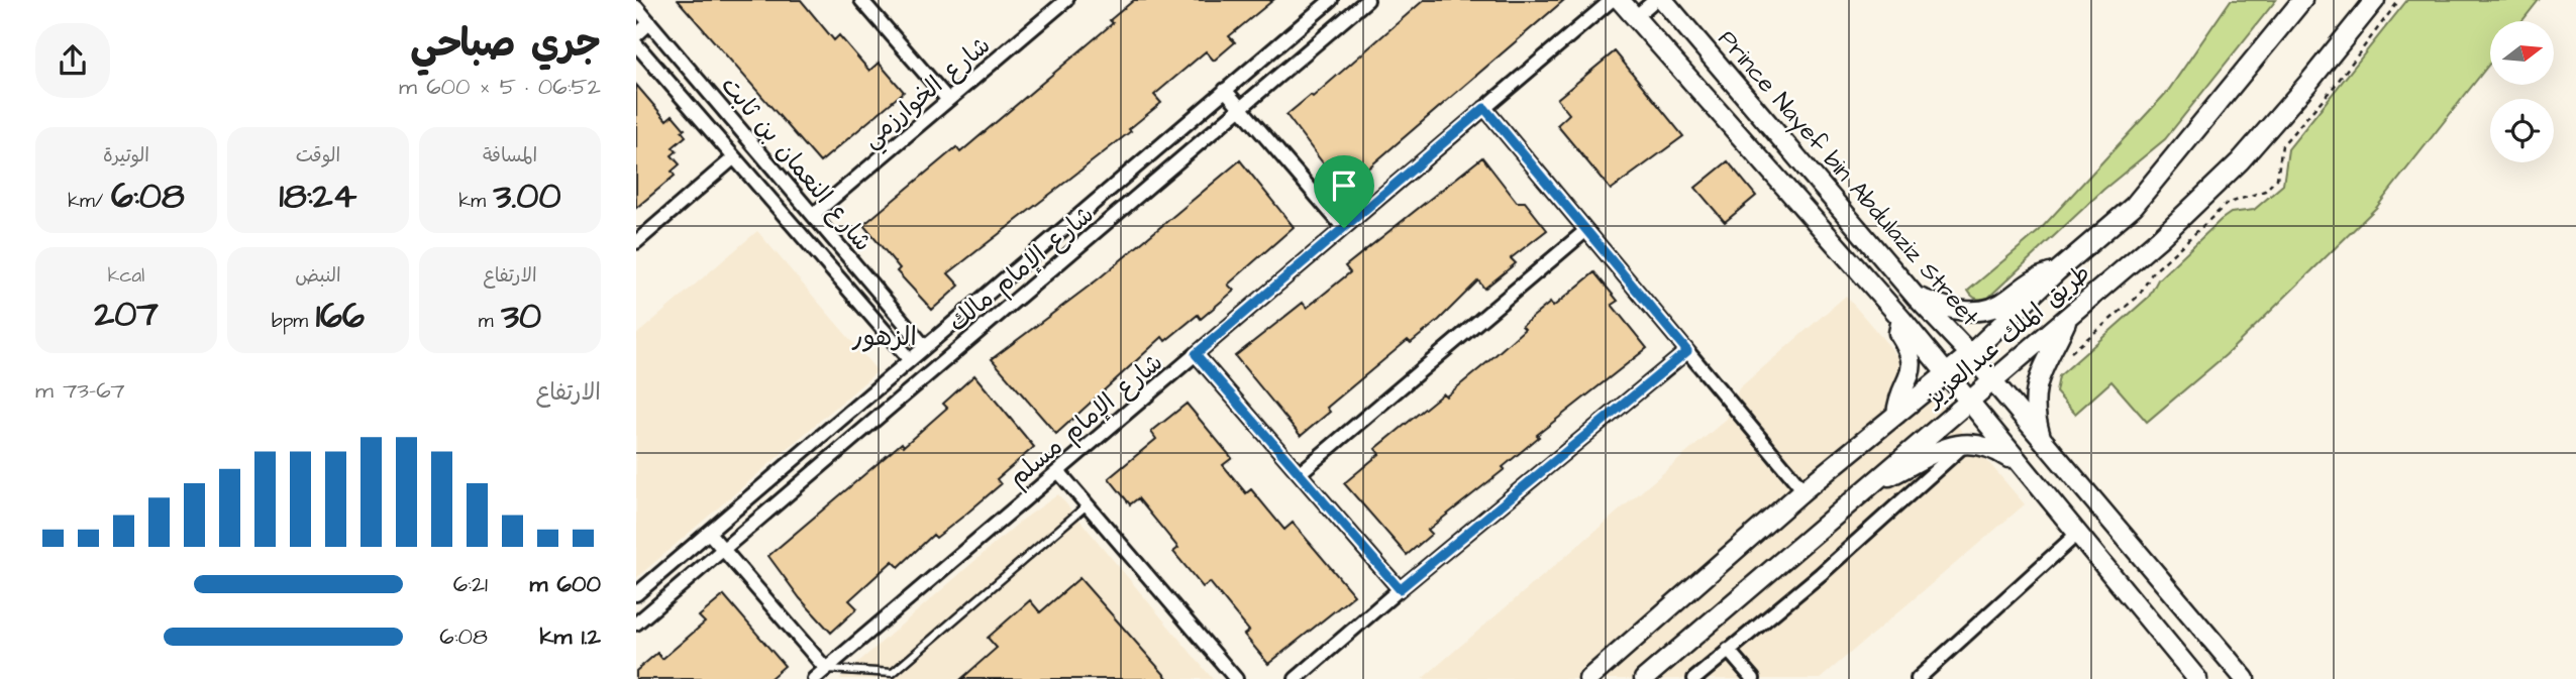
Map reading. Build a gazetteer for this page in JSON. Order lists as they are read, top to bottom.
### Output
{
  "streets": {
    "main road": ["Prince Nayef bin Abdulaziz Street", "طريق الملك عبدالعزيز"],
    "street": [
      "شارع الخوارزمي",
      "شارع النعمان بن ثابت",
      "شارع الإمام مالك",
      "شارع الإمام مسلم"
    ]
  },
  "crossings": [
    ["شارع الخوارزمي", "شارع النعمان بن ثابت"],
    ["شارع النعمان بن ثابت", "شارع الإمام مالك"],
    ["Prince Nayef bin Abdulaziz Street", "طريق الملك عبدالعزيز"]
  ],
  "districts": ["الزهور"],
  "north": "right",
  "page": {
    "heading": ["جري صباحي", "06:52 · 5 × 600 m"],
    "stats": [
      ["المسافة", "3.00 km"],
      ["الوقت", "18:24"],
      ["الوتيرة", "6:08 /km"],
      ["الارتفاع", "30 m"],
      ["النبض", "166 bpm"],
      ["kcal", "207"]
    ],
    "chart": ["الارتفاع", "67–73 m"],
    "list": [
      {
        "name": "600 m",
        "note": "6:21"
      },
      {
        "name": "1.2 km",
        "note": "6:08"
      }
    ]
  }
}
